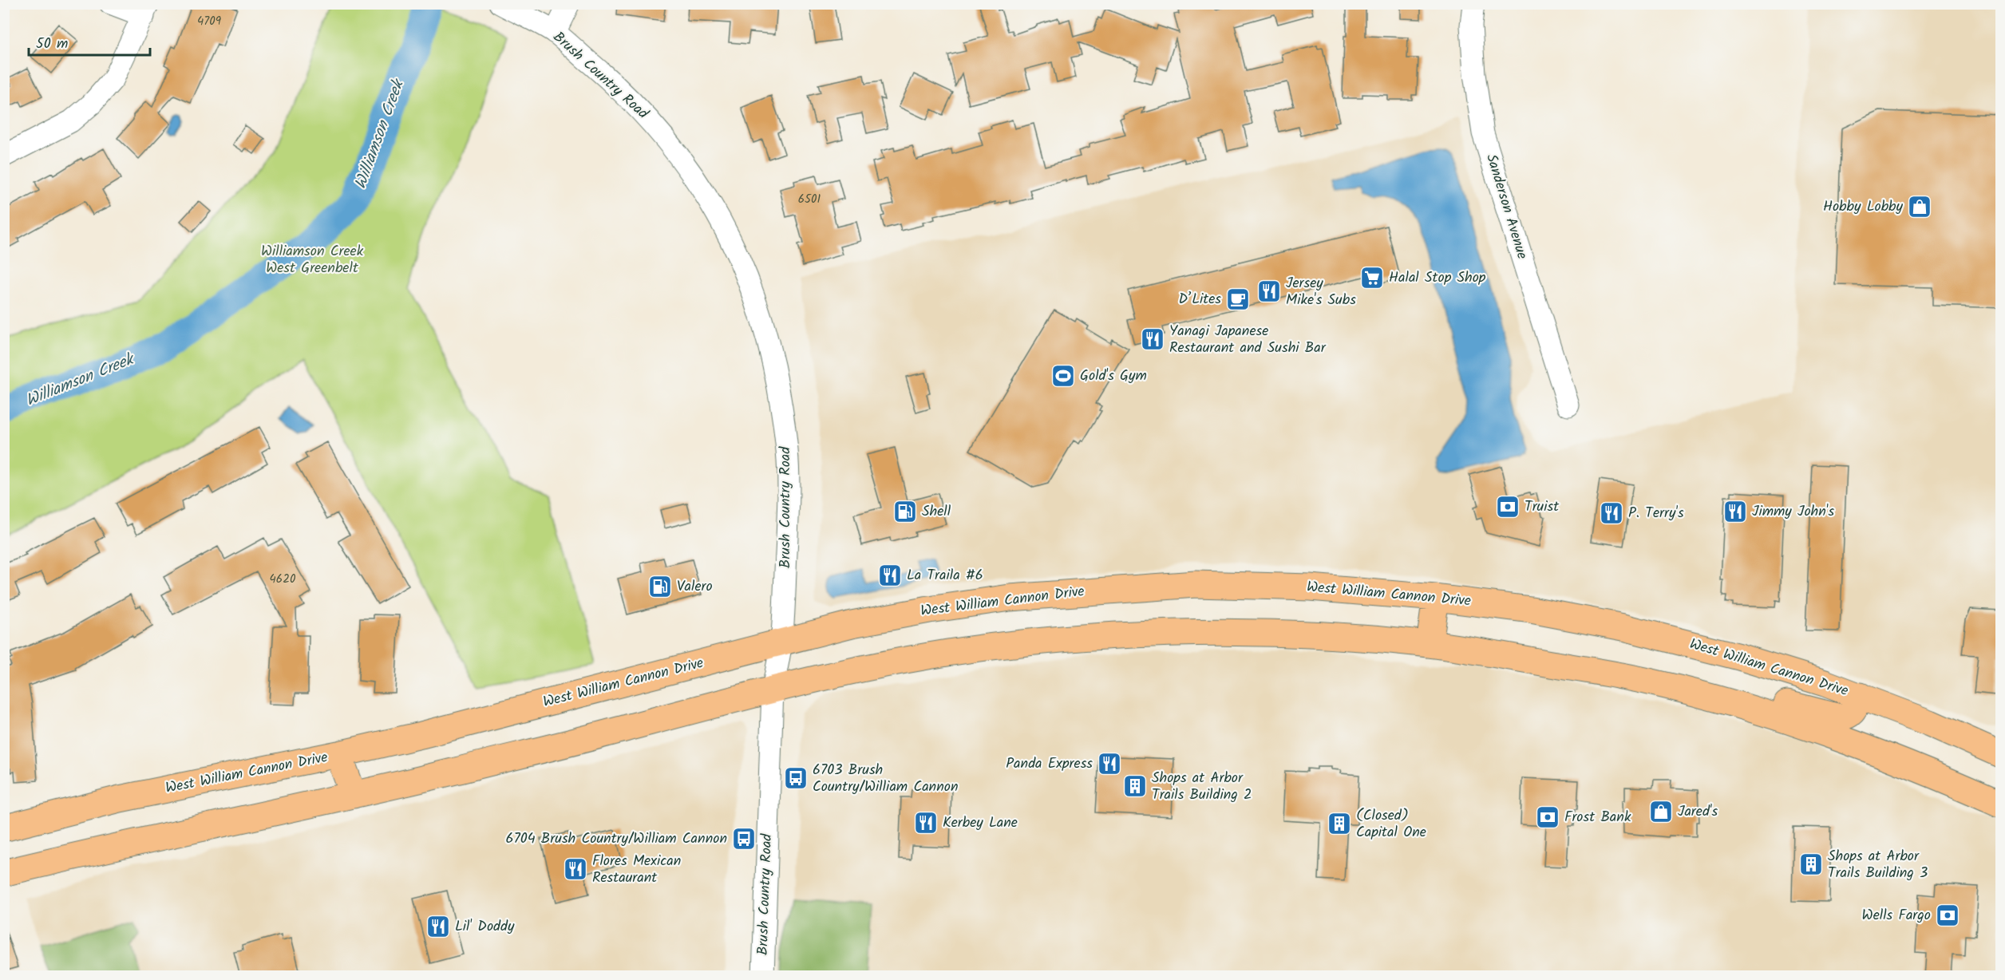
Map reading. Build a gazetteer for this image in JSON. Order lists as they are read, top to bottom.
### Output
{
  "streets": {
    "main road": ["West William Cannon Drive"],
    "street": ["Brush Country Road", "Sanderson Avenue"]
  },
  "crossings": [
    ["Brush Country Road", "West William Cannon Drive"]
  ],
  "water": ["Williamson Creek"],
  "parks": ["Williamson Creek West Greenbelt"],
  "places": {
    "shop": ["Hobby Lobby", "Jared's"],
    "supermarket": ["Halal Stop Shop"],
    "restaurant": [
      "Jersey Mike's Subs",
      "Yanagi Japanese Restaurant and Sushi Bar",
      "Jimmy John's",
      "P. Terry's",
      "La Traila #6",
      "Panda Express",
      "Kerbey Lane",
      "Flores Mexican Restaurant",
      "Lil' Doddy"
    ],
    "cafe": ["D’Lites"],
    "sports": ["Gold's Gym"],
    "bank": ["Truist", "Frost Bank", "Wells Fargo"],
    "fuel station": ["Shell", "Valero"],
    "bus stop": ["6703 Brush Country/William Cannon", "6704 Brush Country/William Cannon"],
    "building": ["Shops at Arbor Trails Building 2", "(Closed) Capital One", "Shops at Arbor Trails Building 3"]
  },
  "house_numbers": ["4709", "6501", "4620"],
  "scale_bar": "50 m"
}
